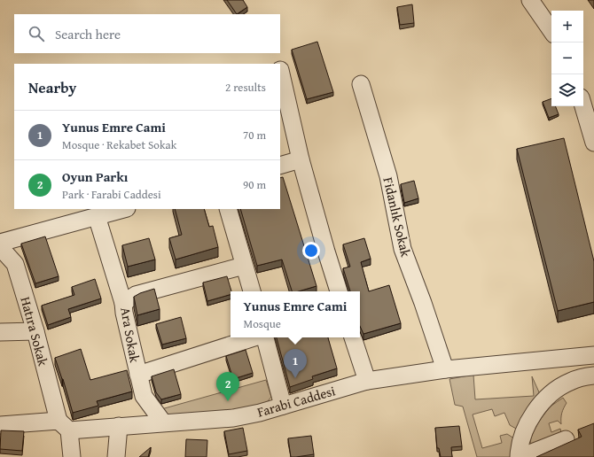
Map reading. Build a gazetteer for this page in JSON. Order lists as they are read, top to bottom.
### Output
{
  "streets": {
    "street": [
      "Fidanlık Sokak",
      "Hatıra Sokak",
      "Ara Sokak",
      "Farabi Caddesi"
    ]
  },
  "crossings": [
    ["Fidanlık Sokak", "Farabi Caddesi"],
    ["Hatıra Sokak", "Farabi Caddesi"],
    ["Ara Sokak", "Farabi Caddesi"]
  ],
  "page": {
    "map_buttons": ["+", "−"],
    "search": "Search here",
    "heading": ["Nearby", "2 results"],
    "list": [
      {
        "mark": "1",
        "name": "Yunus Emre Cami",
        "note": "Mosque · Rekabet Sokak",
        "value": "70 m"
      },
      {
        "mark": "2",
        "name": "Oyun Parkı",
        "note": "Park · Farabi Caddesi",
        "value": "90 m"
      }
    ],
    "popup": ["Yunus Emre Cami", "Mosque"],
    "pins": ["1", "2"]
  }
}
